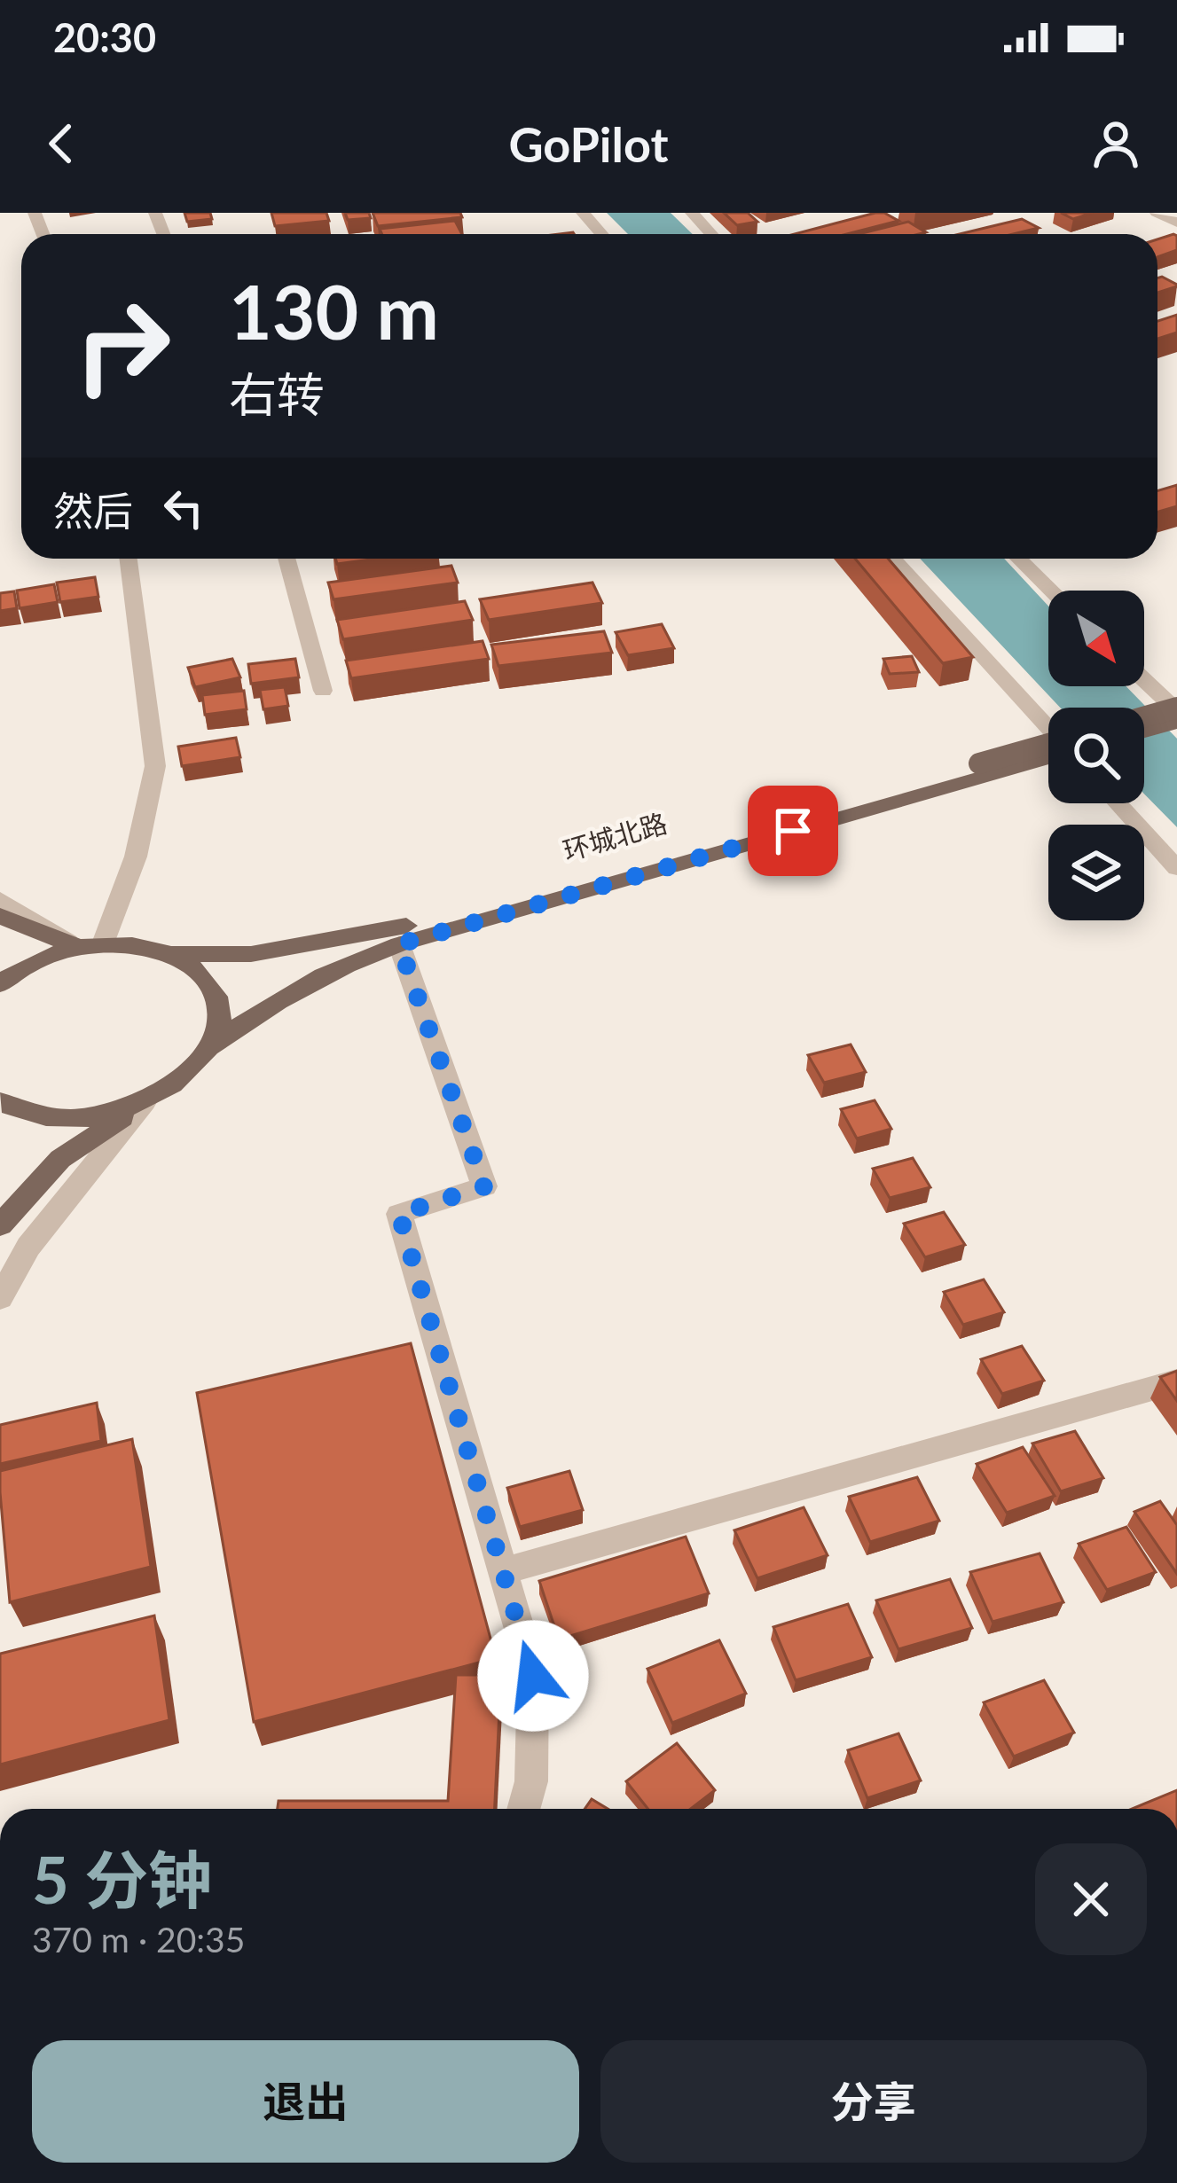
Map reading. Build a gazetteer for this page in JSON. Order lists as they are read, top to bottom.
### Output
{
  "streets": {
    "main road": ["环城北路"]
  },
  "north": "bottom right",
  "page": {
    "status": "20:30",
    "header": "GoPilot",
    "turn": ["130 m", "右转"],
    "then": "然后",
    "heading": ["5 分钟", "370 m · 20:35"],
    "buttons": ["退出", "分享"]
  }
}
